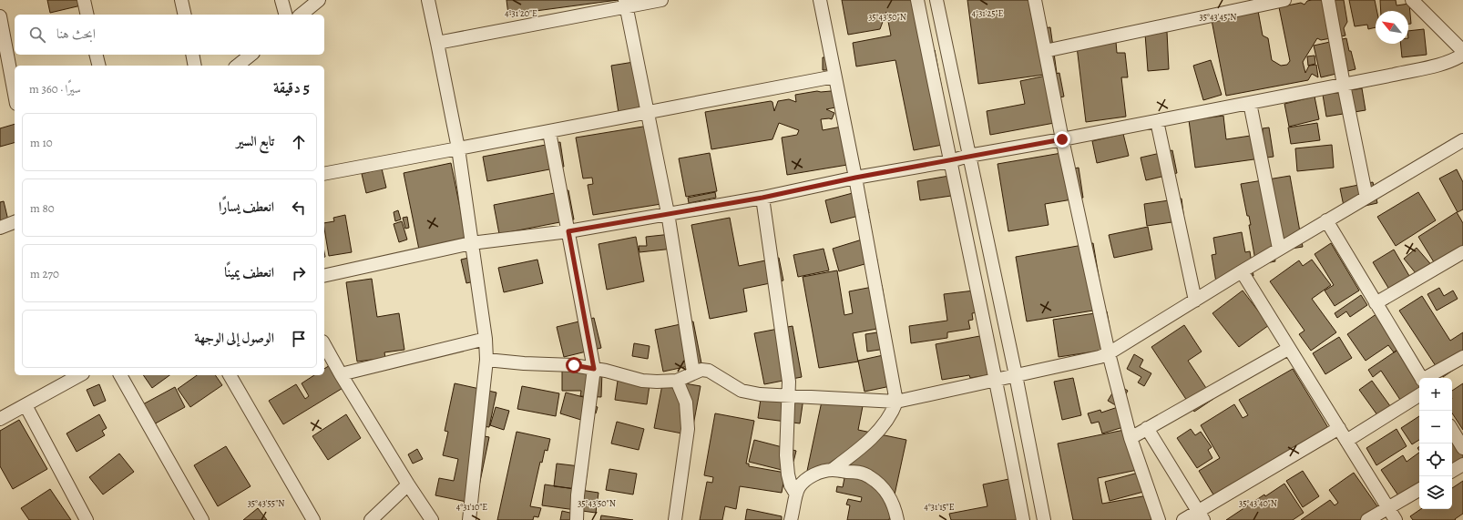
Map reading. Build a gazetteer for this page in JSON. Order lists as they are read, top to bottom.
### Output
{
  "north": "top left",
  "page": {
    "search": "ابحث هنا",
    "heading": ["5 دقيقة", "سيرًا · 360 m"],
    "list": [
      ["تابع السير", "10 m"],
      ["انعطف يسارًا", "80 m"],
      ["انعطف يمينًا", "270 m"],
      "الوصول إلى الوجهة"
    ],
    "map_buttons": ["+", "−"]
  },
  "coordinates": [
    "4°31'20\"E",
    "4°31'25\"E",
    "35°43'50\"N",
    "35°43'45\"N",
    "35°43'55\"N",
    "35°43'40\"N",
    "4°31'10\"E",
    "4°31'15\"E"
  ]
}
